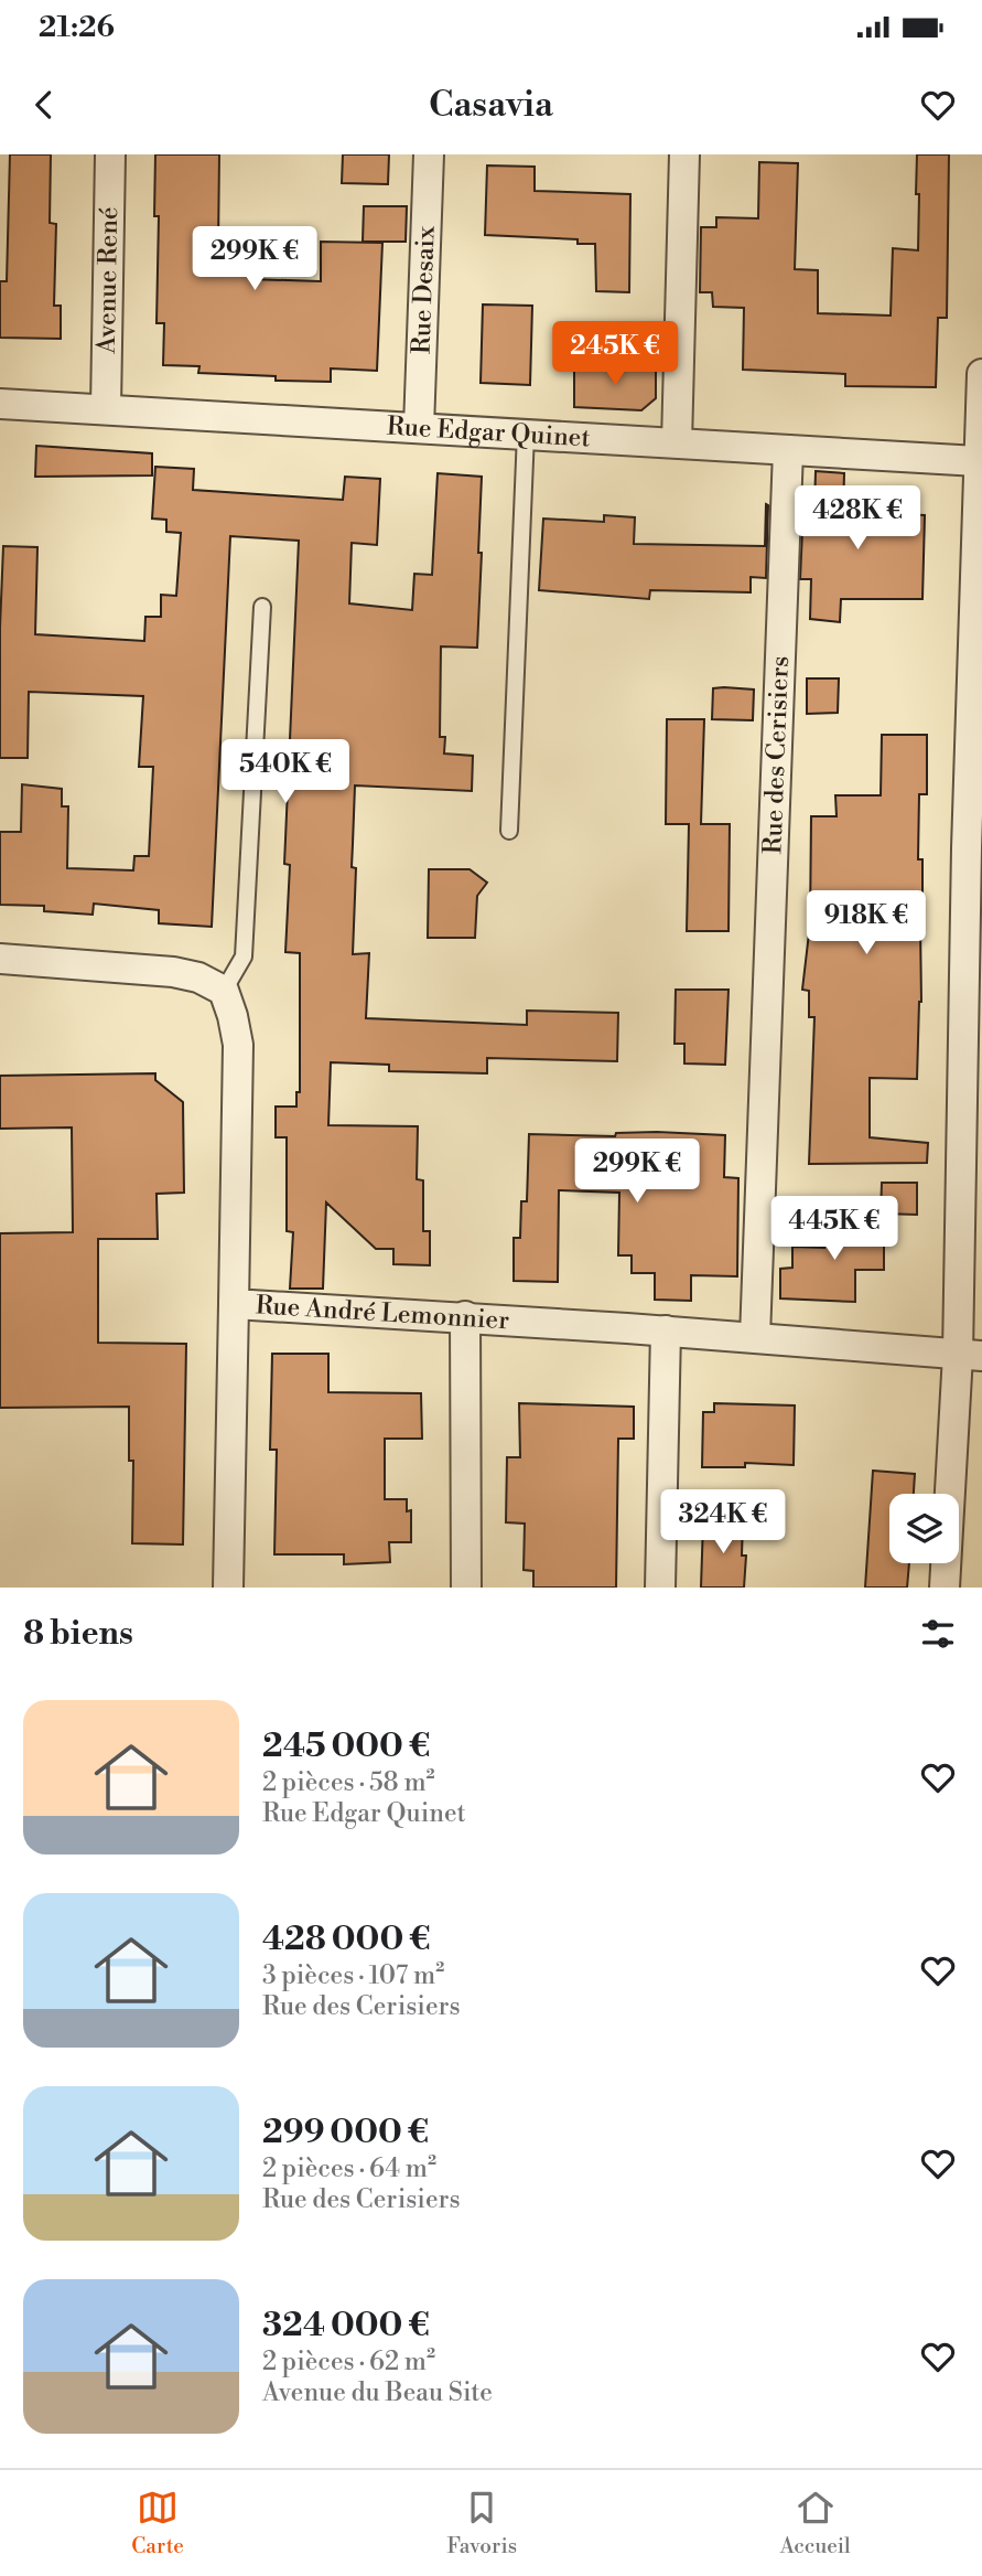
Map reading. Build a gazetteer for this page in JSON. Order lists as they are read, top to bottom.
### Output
{
  "streets": {
    "street": [
      "Avenue René",
      "Rue Desaix",
      "Rue Edgar Quinet",
      "Rue des Cerisiers",
      "Rue André Lemonnier"
    ]
  },
  "crossings": [
    ["Avenue René", "Rue Edgar Quinet"],
    ["Rue Desaix", "Rue Edgar Quinet"],
    ["Rue Edgar Quinet", "Rue des Cerisiers"],
    ["Rue des Cerisiers", "Rue André Lemonnier"]
  ],
  "page": {
    "status": "21:26",
    "header": "Casavia",
    "price": [
      "299K €",
      "245K €",
      "428K €",
      "540K €",
      "918K €",
      "299K €",
      "445K €",
      "324K €"
    ],
    "heading": "8 biens",
    "list": [
      {
        "name": "245 000 €",
        "note": "2 pièces · 58 m² · Rue Edgar Quinet"
      },
      {
        "name": "428 000 €",
        "note": "3 pièces · 107 m² · Rue des Cerisiers"
      },
      {
        "name": "299 000 €",
        "note": "2 pièces · 64 m² · Rue des Cerisiers"
      },
      {
        "name": "324 000 €",
        "note": "2 pièces · 62 m² · Avenue du Beau Site"
      }
    ],
    "tabs": ["Carte", "Favoris", "Accueil"]
  }
}
